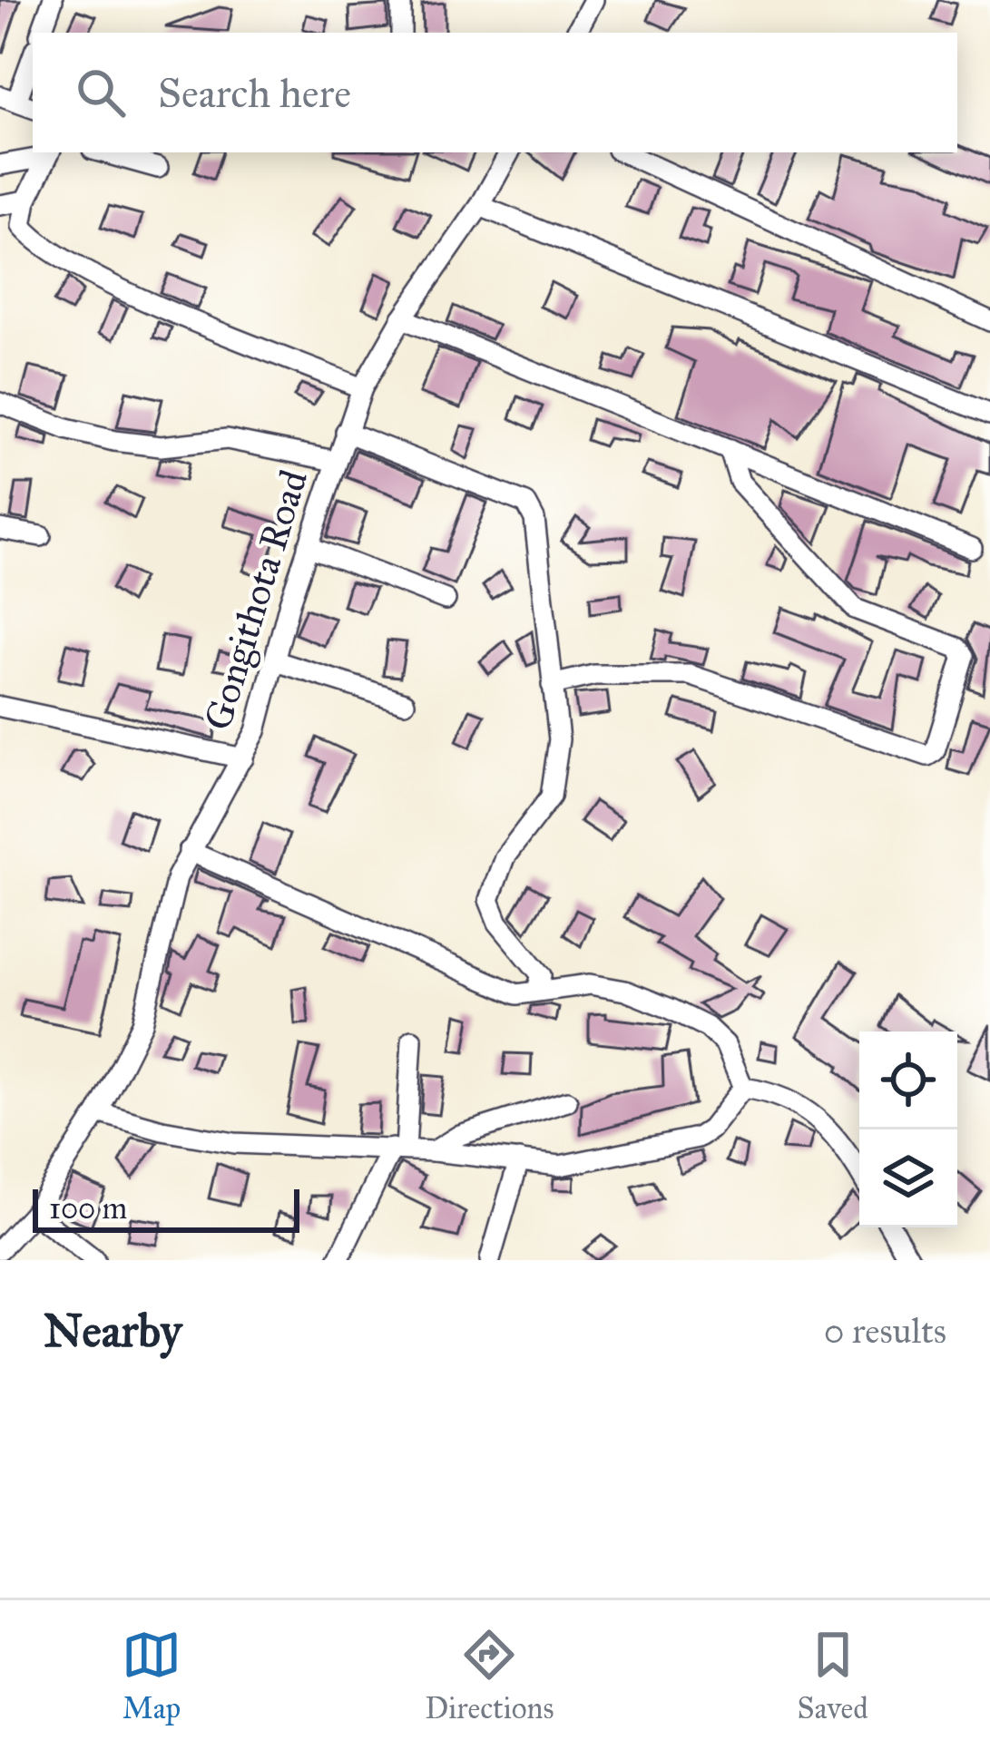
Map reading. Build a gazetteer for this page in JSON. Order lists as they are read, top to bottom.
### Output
{
  "streets": {
    "street": ["Gongithota Road"]
  },
  "scale_bar": "100 m",
  "page": {
    "search": "Search here",
    "scale": "100 m",
    "heading": ["Nearby", "0 results"],
    "nav": ["Map", "Directions", "Saved"]
  }
}
